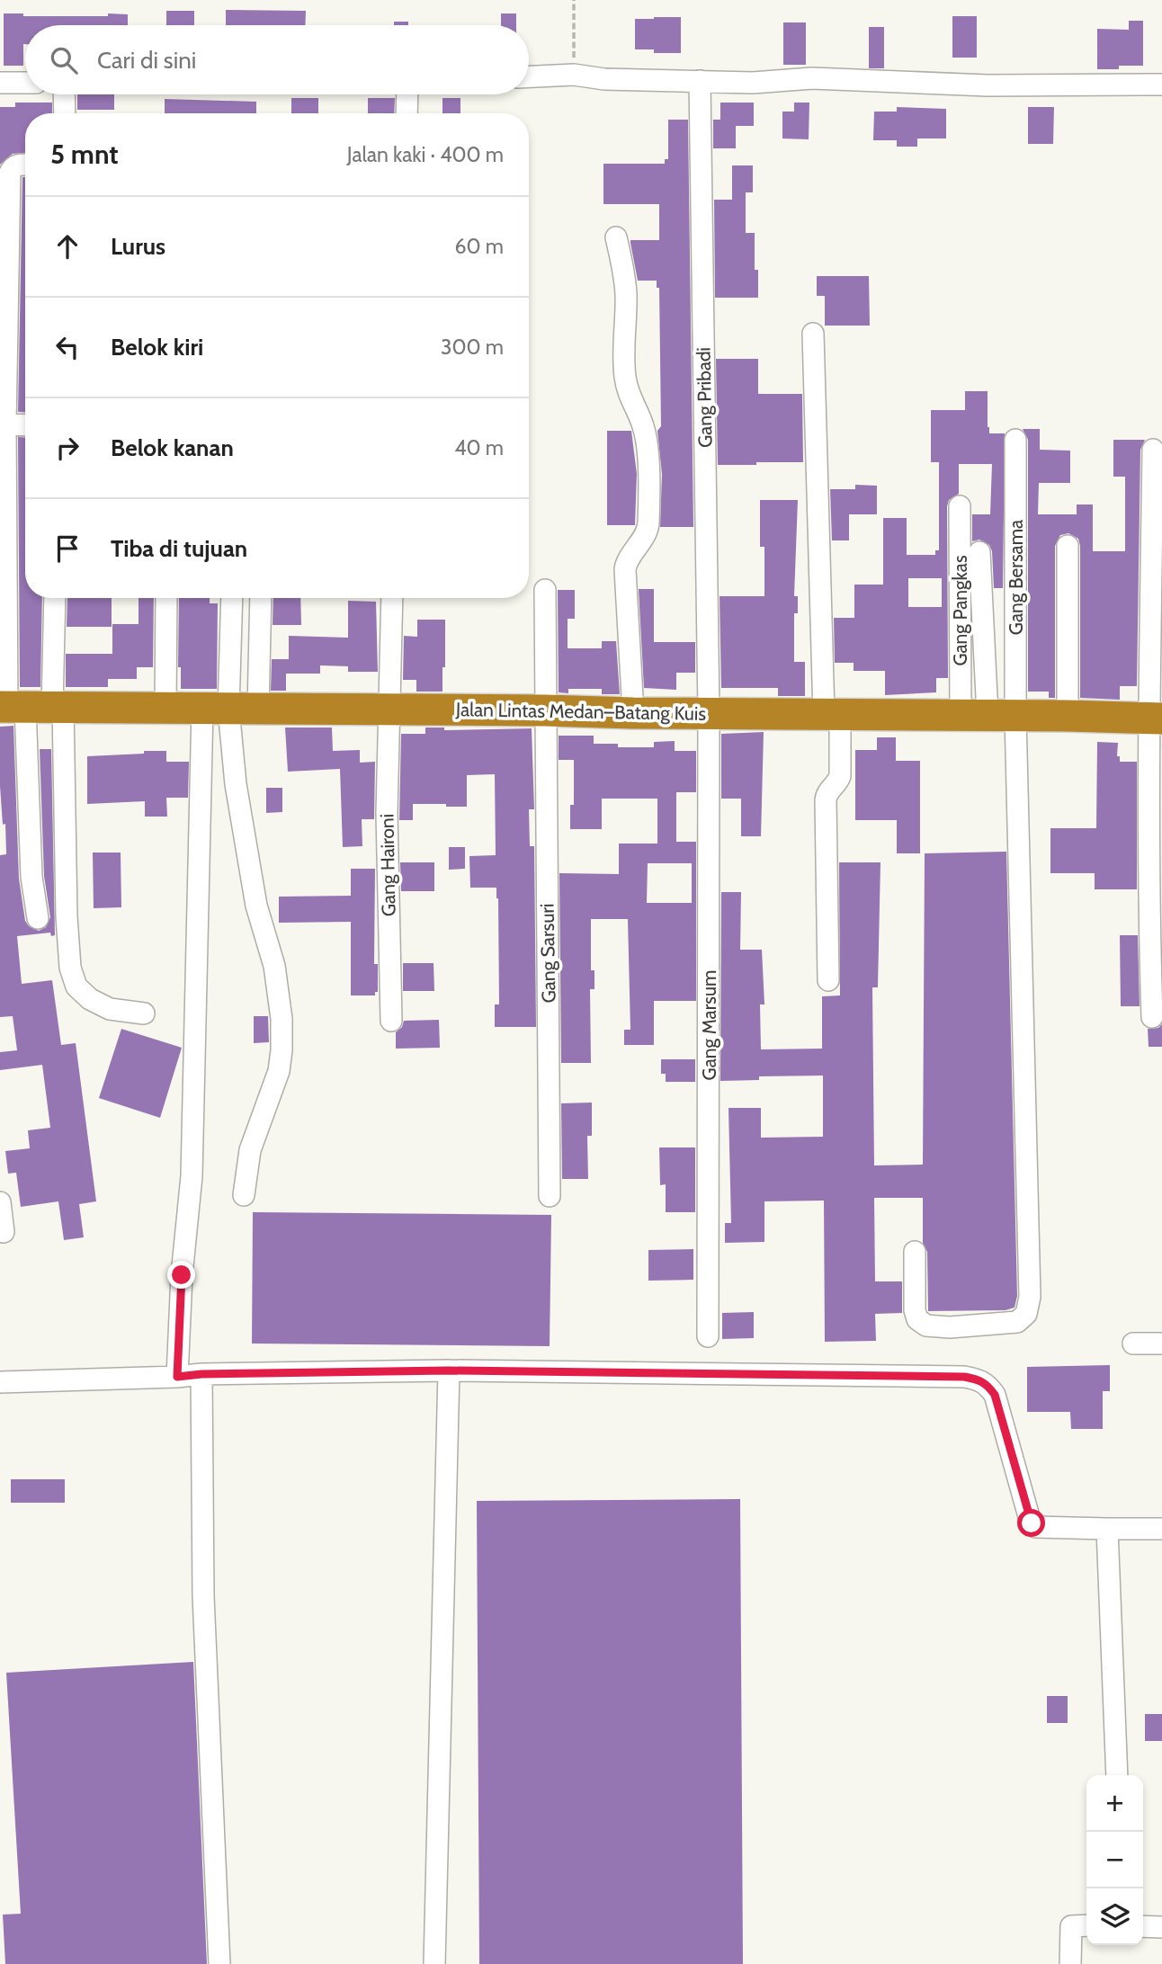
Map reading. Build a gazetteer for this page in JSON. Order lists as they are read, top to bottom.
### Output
{
  "streets": {
    "highway": ["Jalan Lintas Medan–Batang Kuis"],
    "street": [
      "Gang Pribadi",
      "Gang Bersama",
      "Gang Pangkas",
      "Gang Haironi",
      "Gang Sarsuri",
      "Gang Marsum"
    ]
  },
  "crossings": [
    ["Gang Pribadi", "Jalan Lintas Medan–Batang Kuis"],
    ["Gang Pribadi", "Gang Marsum"],
    ["Gang Bersama", "Gang Pangkas"],
    ["Gang Bersama", "Jalan Lintas Medan–Batang Kuis"],
    ["Gang Pangkas", "Jalan Lintas Medan–Batang Kuis"],
    ["Jalan Lintas Medan–Batang Kuis", "Gang Haironi"],
    ["Jalan Lintas Medan–Batang Kuis", "Gang Sarsuri"],
    ["Jalan Lintas Medan–Batang Kuis", "Gang Marsum"]
  ],
  "page": {
    "search": "Cari di sini",
    "heading": ["5 mnt", "Jalan kaki · 400 m"],
    "list": [
      ["Lurus", "60 m"],
      ["Belok kiri", "300 m"],
      ["Belok kanan", "40 m"],
      "Tiba di tujuan"
    ],
    "map_buttons": ["+", "−"]
  }
}
